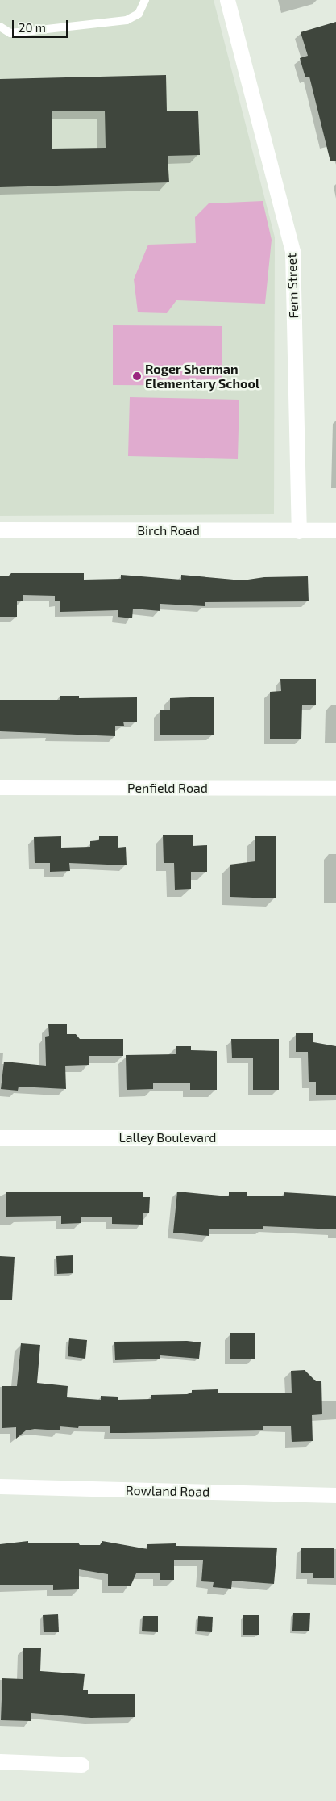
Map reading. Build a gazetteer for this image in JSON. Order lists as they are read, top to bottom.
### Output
{
  "streets": {
    "street": [
      "Fern Street",
      "Birch Road",
      "Penfield Road",
      "Lalley Boulevard",
      "Rowland Road"
    ]
  },
  "crossings": [
    ["Fern Street", "Birch Road"]
  ],
  "places": ["Roger Sherman Elementary School"],
  "scale_bar": "20 m"
}
